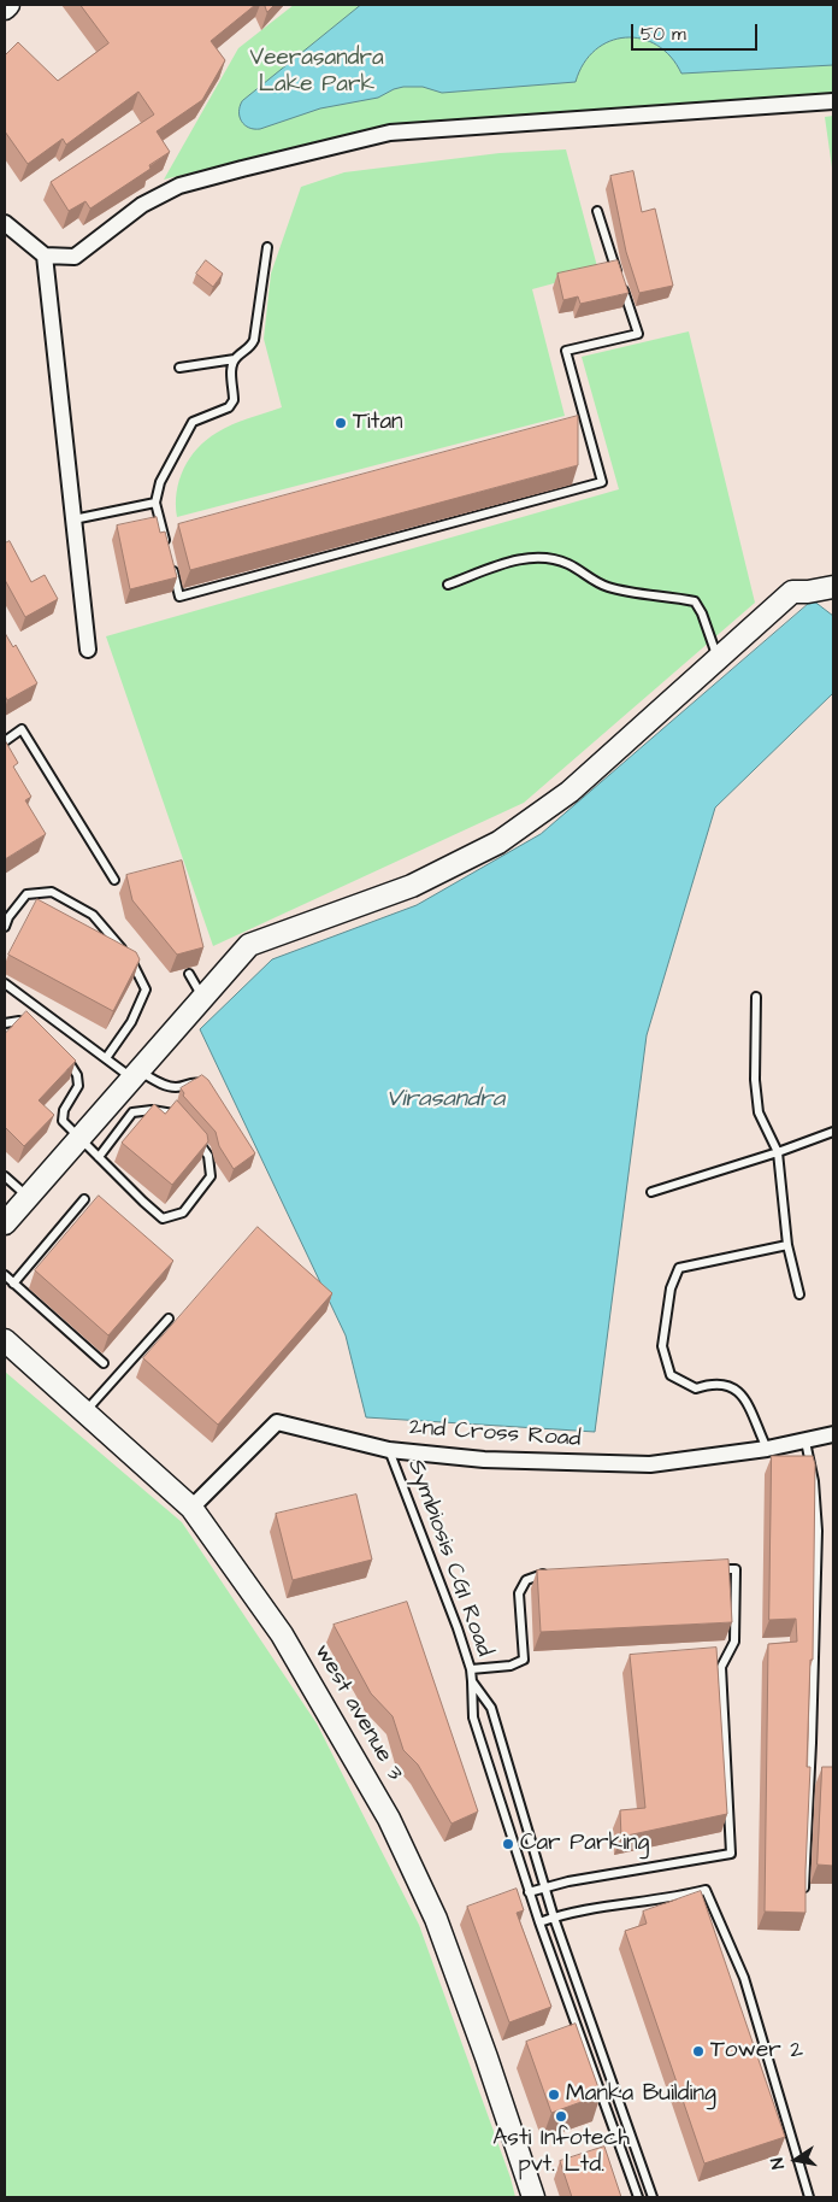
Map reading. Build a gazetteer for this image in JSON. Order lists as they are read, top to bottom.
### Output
{
  "streets": {
    "street": ["2nd Cross Road", "west avenue 3"],
    "lane": ["Symbiosis CGI Road"]
  },
  "crossings": [
    ["2nd Cross Road", "Symbiosis CGI Road"],
    ["2nd Cross Road", "west avenue 3"]
  ],
  "water": ["Virasandra"],
  "parks": ["Veerasandra Lake Park"],
  "places": [
    "Titan",
    "Car Parking",
    "Tower 2",
    "Manka Building",
    "Asti Infotech pvt. Ltd."
  ],
  "scale_bar": "50 m",
  "north": "left"
}
